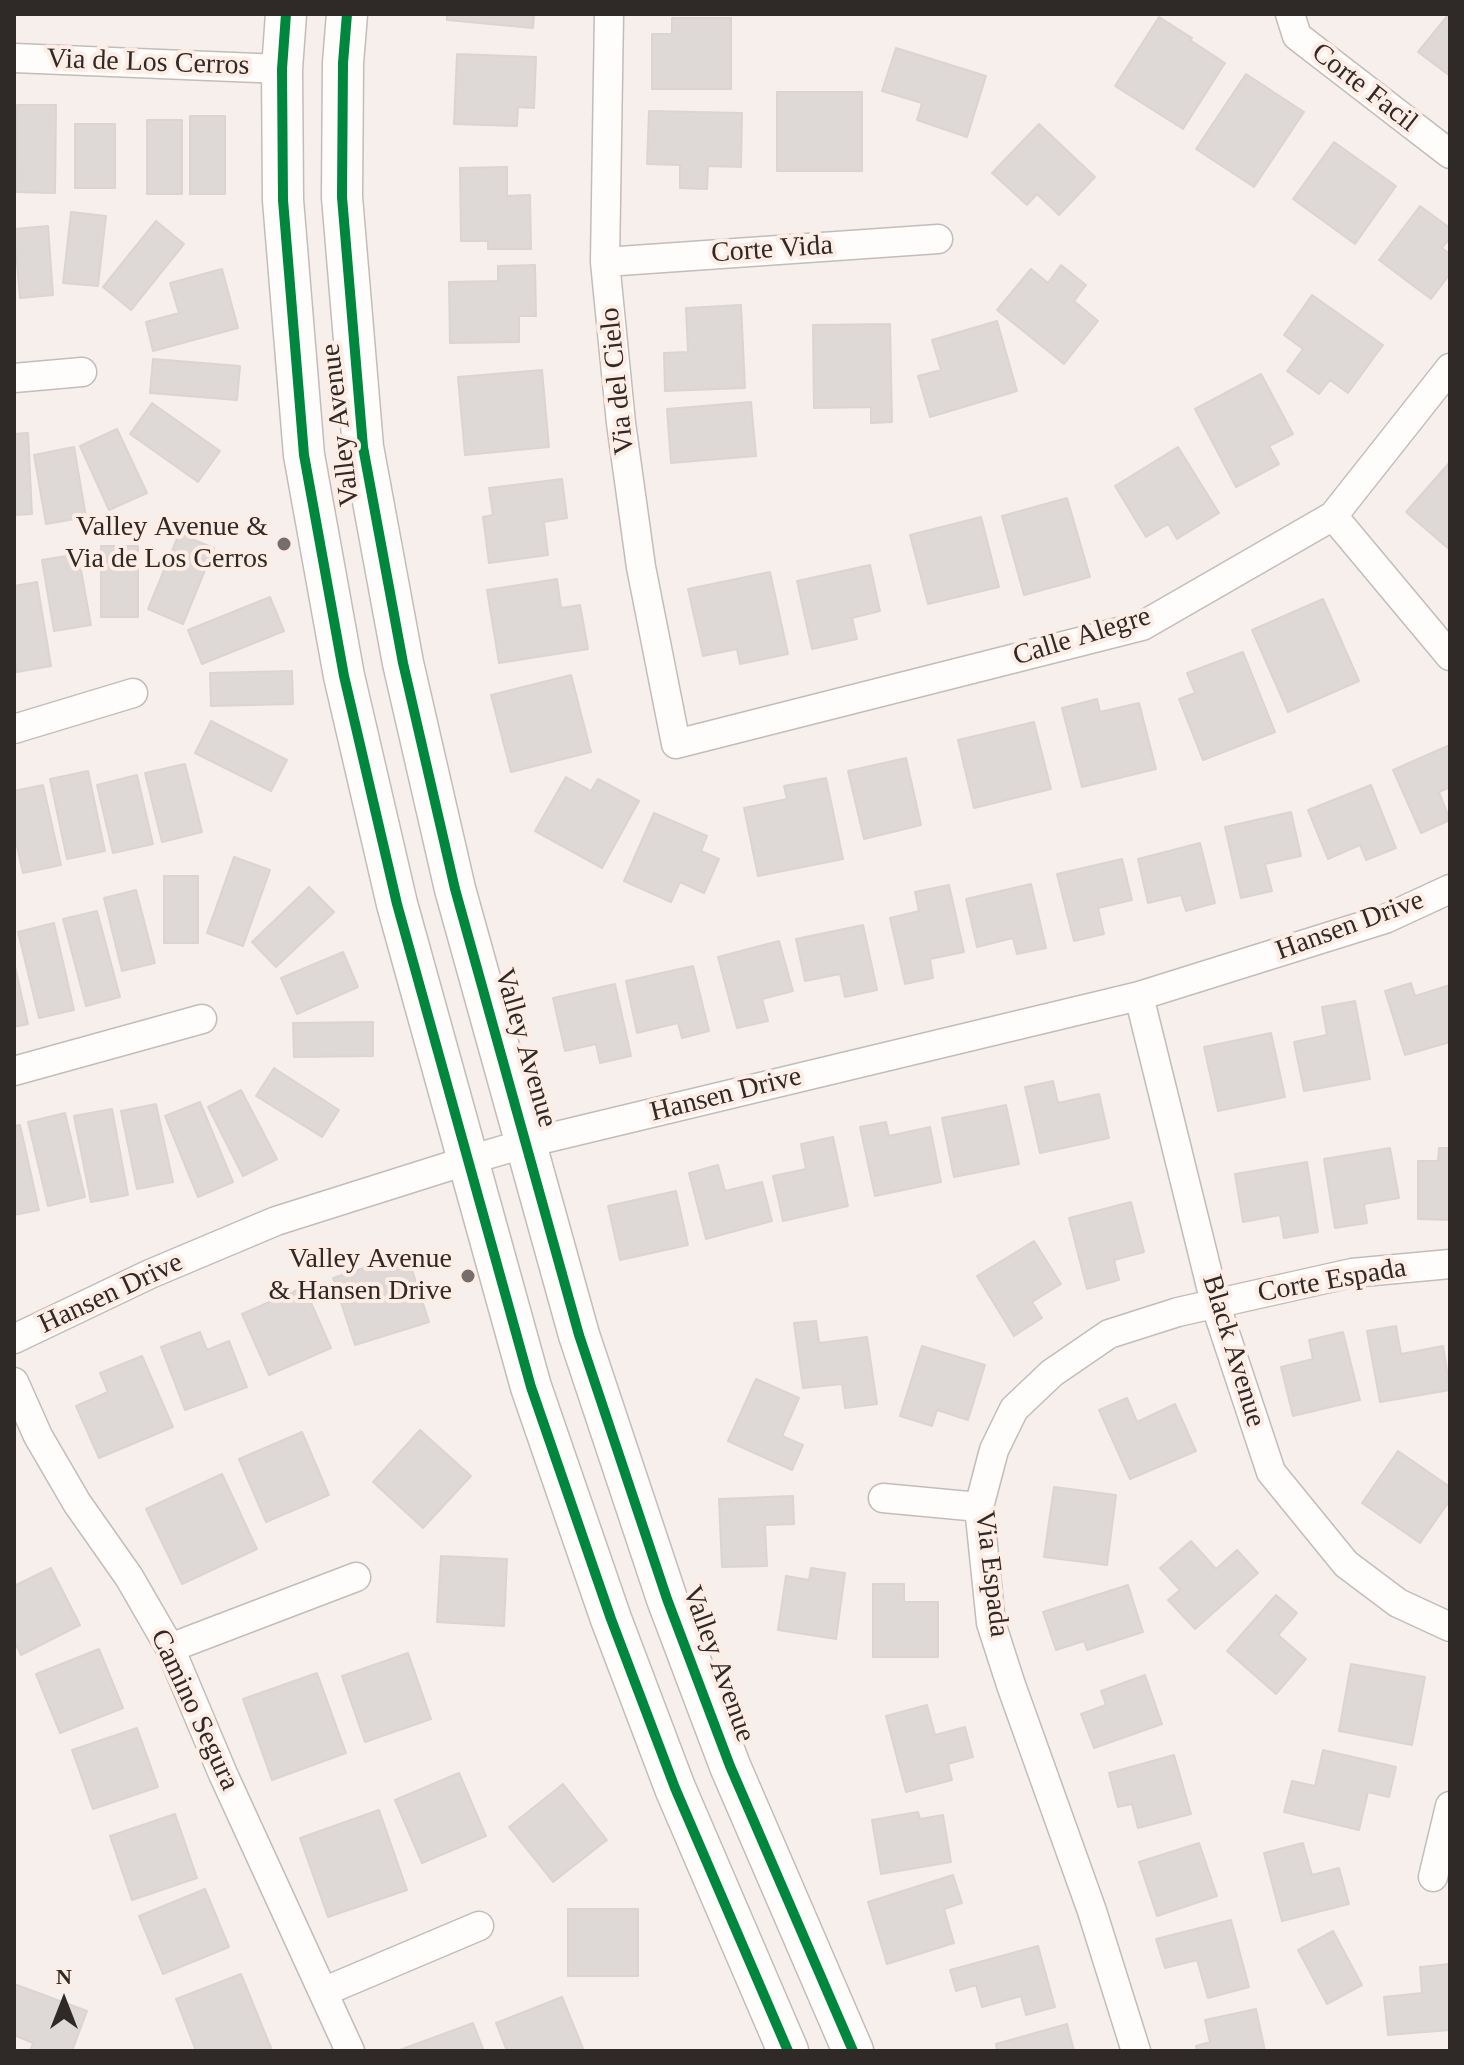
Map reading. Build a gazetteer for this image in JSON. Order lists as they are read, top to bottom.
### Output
{
  "streets": {
    "main road": ["Valley Avenue"],
    "street": [
      "Via de Los Cerros",
      "Corte Facil",
      "Corte Vida",
      "Via del Cielo",
      "Calle Alegre",
      "Hansen Drive",
      "Corte Espada",
      "Black Avenue",
      "Via Espada",
      "Camino Segura"
    ]
  },
  "crossings": [
    ["Via de Los Cerros", "Valley Avenue"],
    ["Corte Vida", "Via del Cielo"],
    ["Via del Cielo", "Calle Alegre"],
    ["Valley Avenue", "Hansen Drive"],
    ["Hansen Drive", "Black Avenue"],
    ["Corte Espada", "Black Avenue"],
    ["Corte Espada", "Via Espada"],
    ["Black Avenue", "Via Espada"]
  ],
  "places": ["Valley Avenue & Via de Los Cerros", "Valley Avenue & Hansen Drive"],
  "north": "top"
}
